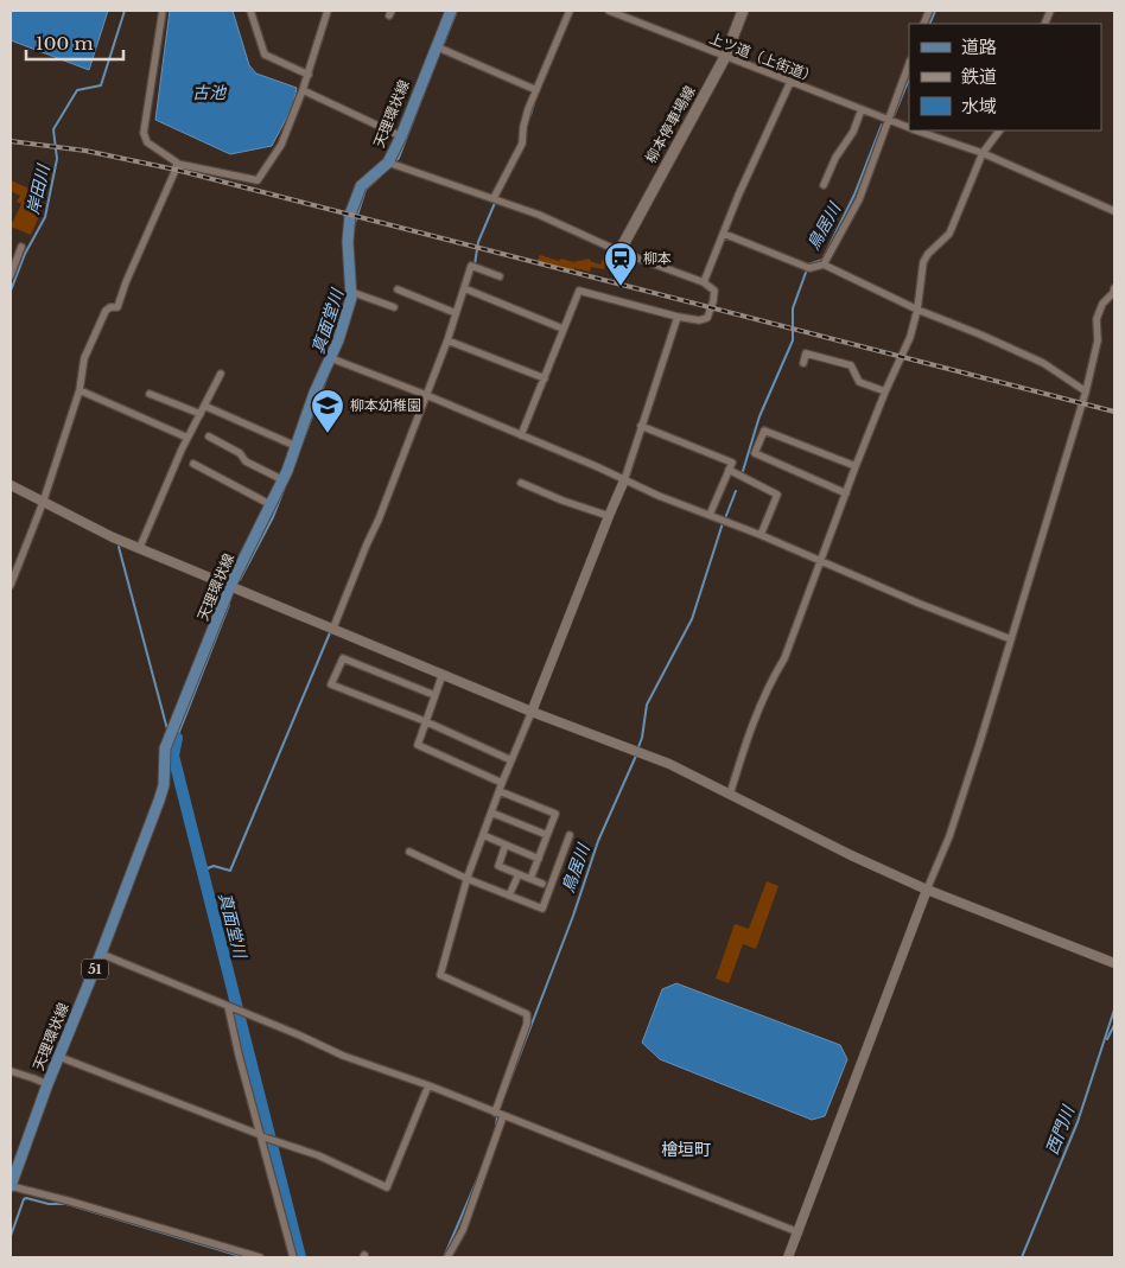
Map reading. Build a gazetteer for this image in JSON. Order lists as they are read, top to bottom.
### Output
{
  "streets": {
    "main road": ["天理環状線", "柳本停車場線", "51"],
    "street": ["上ツ道（上街道）"]
  },
  "crossings": [
    ["上ツ道（上街道）", "柳本停車場線"]
  ],
  "districts": ["檜垣町"],
  "water": [
    "古池",
    "岸田川",
    "鳥居川",
    "真面堂川",
    "西門川"
  ],
  "places": {
    "station": ["柳本"],
    "school or university": ["柳本幼稚園"]
  },
  "legend": ["道路", "鉄道", "水域"],
  "scale_bar": "100 m"
}
